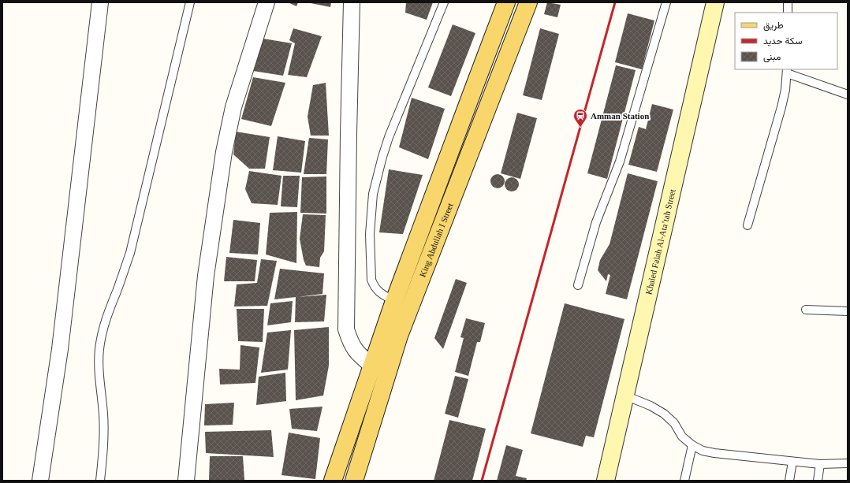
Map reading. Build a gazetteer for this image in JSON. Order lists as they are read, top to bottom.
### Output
{
  "streets": {
    "main road": ["King Abdullah I Street"],
    "street": ["Khaled Falah Al-Ata’tah Street"]
  },
  "places": {
    "station": ["Amman Station"]
  },
  "legend": ["طريق", "سكة حديد", "مبنى"]
}
